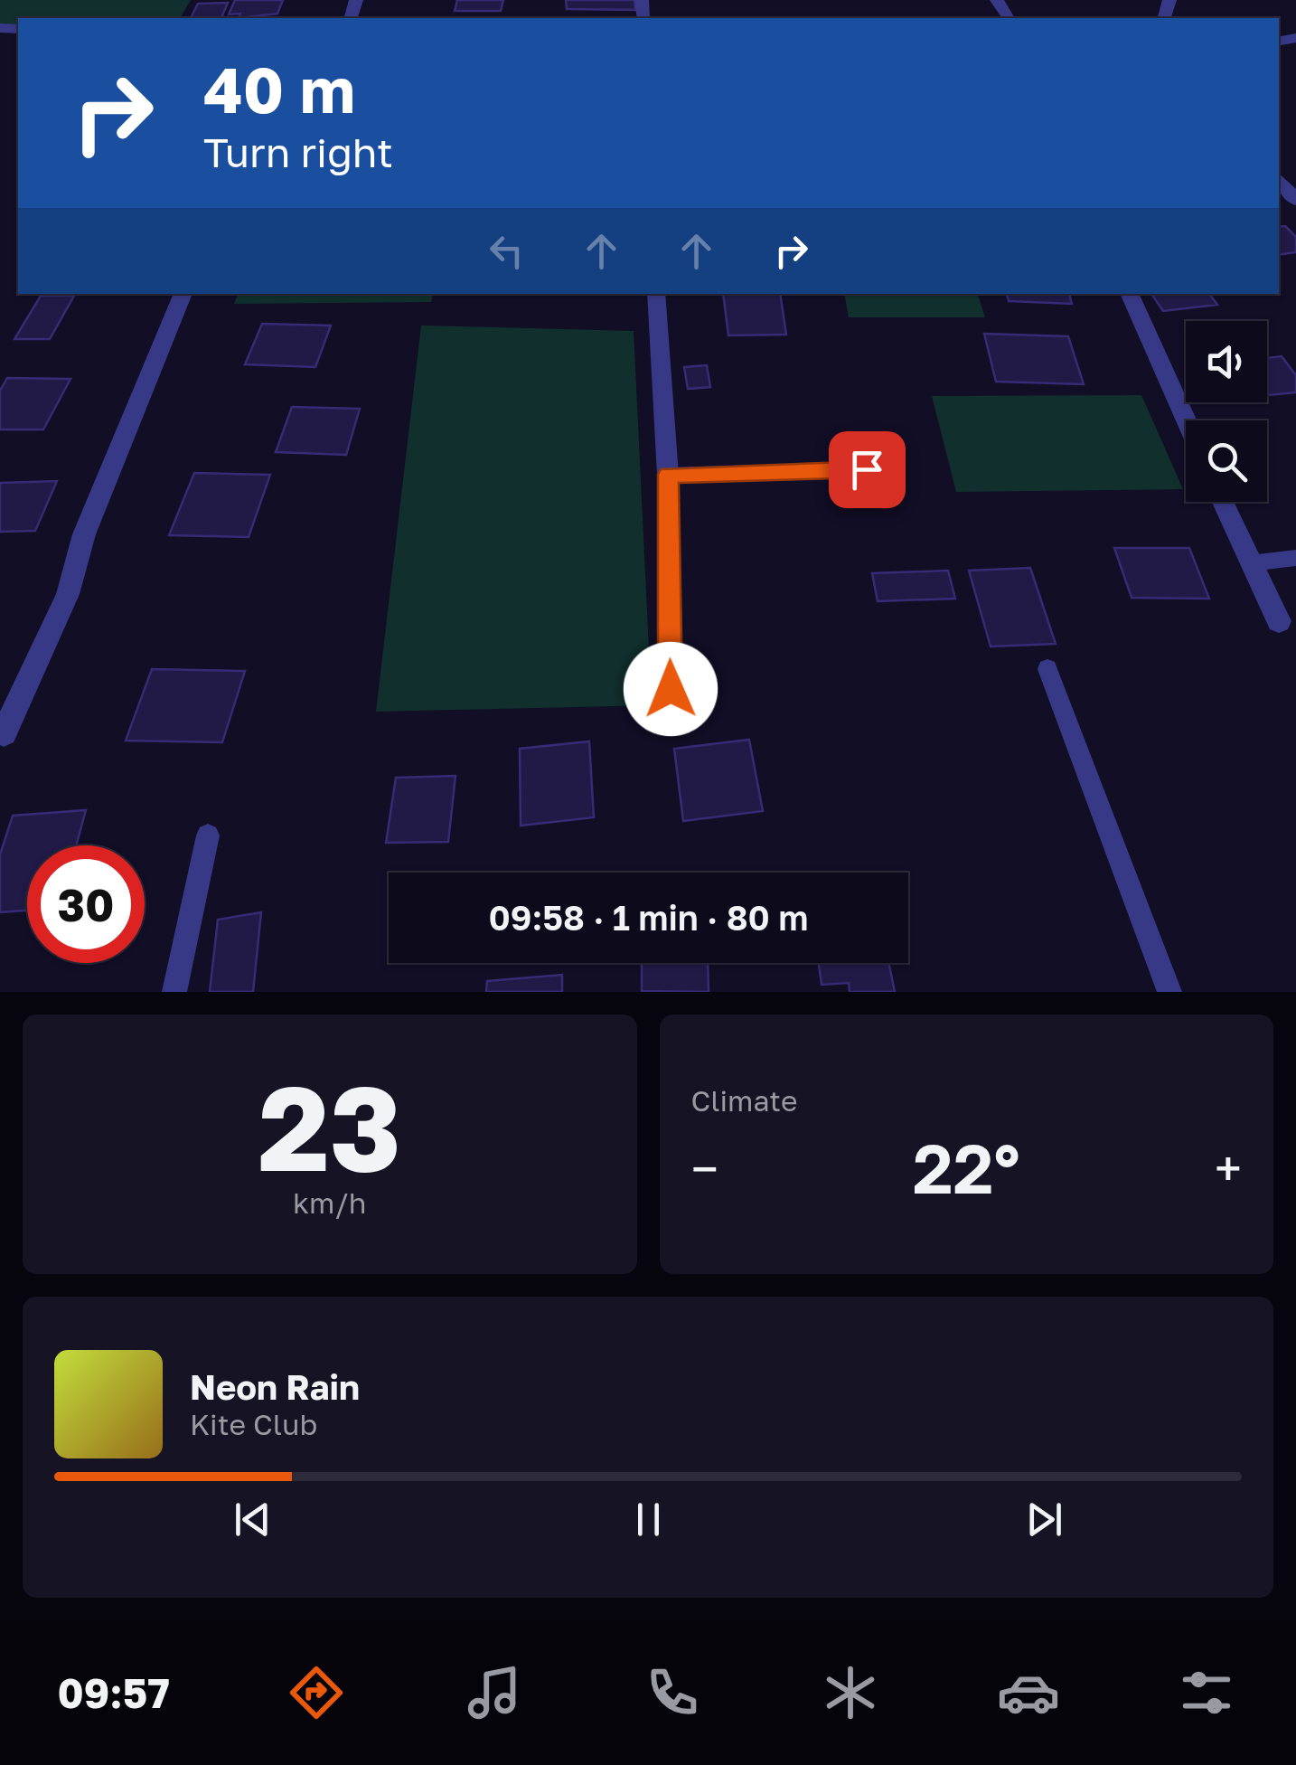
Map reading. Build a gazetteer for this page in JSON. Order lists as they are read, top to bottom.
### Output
{
  "page": {
    "turn": ["40 m", "Turn right"],
    "limit": "30",
    "trip": "09:58 · 1 min · 80 m",
    "tile": [
      ["23", "km/h"],
      "Climate"
    ],
    "heat": ["−", "22°", "+"],
    "song": ["Neon Rain", "Kite Club"],
    "tabs": "09:57"
  }
}
